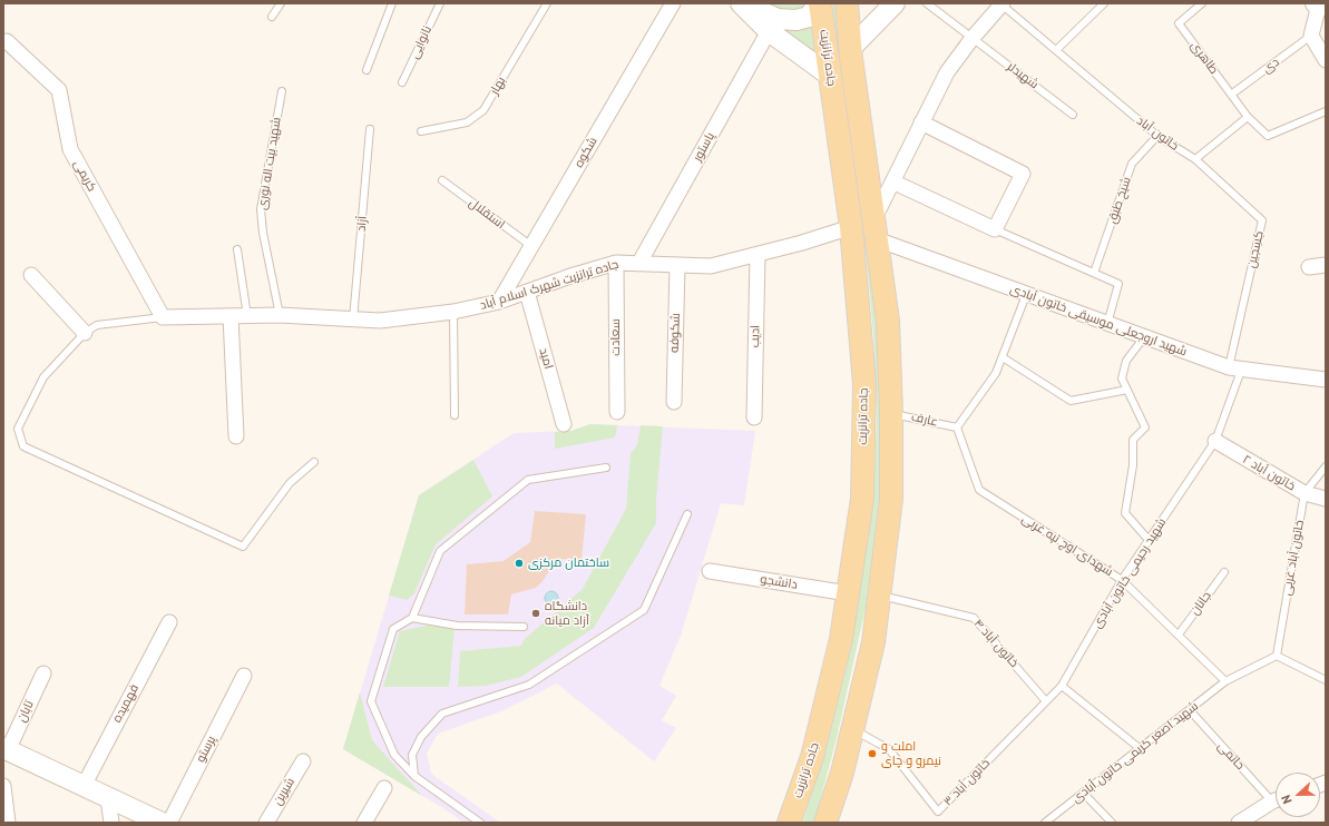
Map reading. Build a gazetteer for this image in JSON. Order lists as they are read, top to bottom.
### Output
{
  "streets": {
    "main road": ["جاده ترانزیت"],
    "street": [
      "پاستور",
      "شکوه",
      "کریمی",
      "جاده ترانزیت شهرک اسلام آباد",
      "شهید اروجعلی موسیقی خاتون آبادی",
      "شکوفه",
      "ادیب",
      "سعادت",
      "امید",
      "خاتون آباد ۲",
      "دانشجو",
      "فهمیده",
      "تابان",
      "پرستو",
      "شیرین"
    ],
    "lane": [
      "نانوایی",
      "طاهری",
      "دی",
      "شهیدلر",
      "بهار",
      "خاتون آباد",
      "شهید بیت اله نوری",
      "شیخ طبق",
      "استقلال",
      "آزاد",
      "کِسِجین",
      "عارف",
      "شهدای اوچ تپه غربی",
      "خاتون آباد غربی",
      "شهید رحیمی خاتون آبادی",
      "جانان",
      "خاتون آباد ۴",
      "شهید اصغر کریمی خاتون آبادی",
      "حاتمی",
      "خاتون آباد ۳"
    ]
  },
  "crossings": [
    ["جاده ترانزیت", "جاده ترانزیت شهرک اسلام آباد"],
    ["جاده ترانزیت", "شهید اروجعلی موسیقی خاتون آبادی"],
    ["جاده ترانزیت", "عارف"],
    ["جاده ترانزیت", "دانشجو"],
    ["جاده ترانزیت", "خاتون آباد ۴"],
    ["جاده ترانزیت", "خاتون آباد ۳"],
    ["طاهری", "دی"],
    ["خاتون آباد", "شیخ طبق"],
    ["خاتون آباد", "کِسِجین"],
    ["پاستور", "جاده ترانزیت شهرک اسلام آباد"],
    ["شکوه", "استقلال"],
    ["شکوه", "جاده ترانزیت شهرک اسلام آباد"],
    ["شهید بیت اله نوری", "جاده ترانزیت شهرک اسلام آباد"],
    ["کریمی", "جاده ترانزیت شهرک اسلام آباد"],
    ["آزاد", "جاده ترانزیت شهرک اسلام آباد"],
    ["کِسِجین", "شهید اروجعلی موسیقی خاتون آبادی"],
    ["کِسِجین", "شهید رحیمی خاتون آبادی"],
    ["جاده ترانزیت شهرک اسلام آباد", "شکوفه"],
    ["جاده ترانزیت شهرک اسلام آباد", "ادیب"],
    ["جاده ترانزیت شهرک اسلام آباد", "سعادت"],
    ["جاده ترانزیت شهرک اسلام آباد", "امید"],
    ["شهید اروجعلی موسیقی خاتون آبادی", "شهید رحیمی خاتون آبادی"],
    ["عارف", "شهدای اوچ تپه غربی"],
    ["خاتون آباد ۲", "خاتون آباد غربی"],
    ["خاتون آباد ۲", "شهید رحیمی خاتون آبادی"],
    ["شهدای اوچ تپه غربی", "شهید رحیمی خاتون آبادی"],
    ["شهدای اوچ تپه غربی", "جانان"],
    ["شهدای اوچ تپه غربی", "شهید اصغر کریمی خاتون آبادی"],
    ["شهید رحیمی خاتون آبادی", "خاتون آباد ۳"],
    ["خاتون آباد ۴", "خاتون آباد ۳"],
    ["شهید اصغر کریمی خاتون آبادی", "حاتمی"]
  ],
  "places": ["ساختمان مرکزی", "دانشگاه آزاد میانه", "املت و نیمرو و چای"],
  "north": "left"
}
